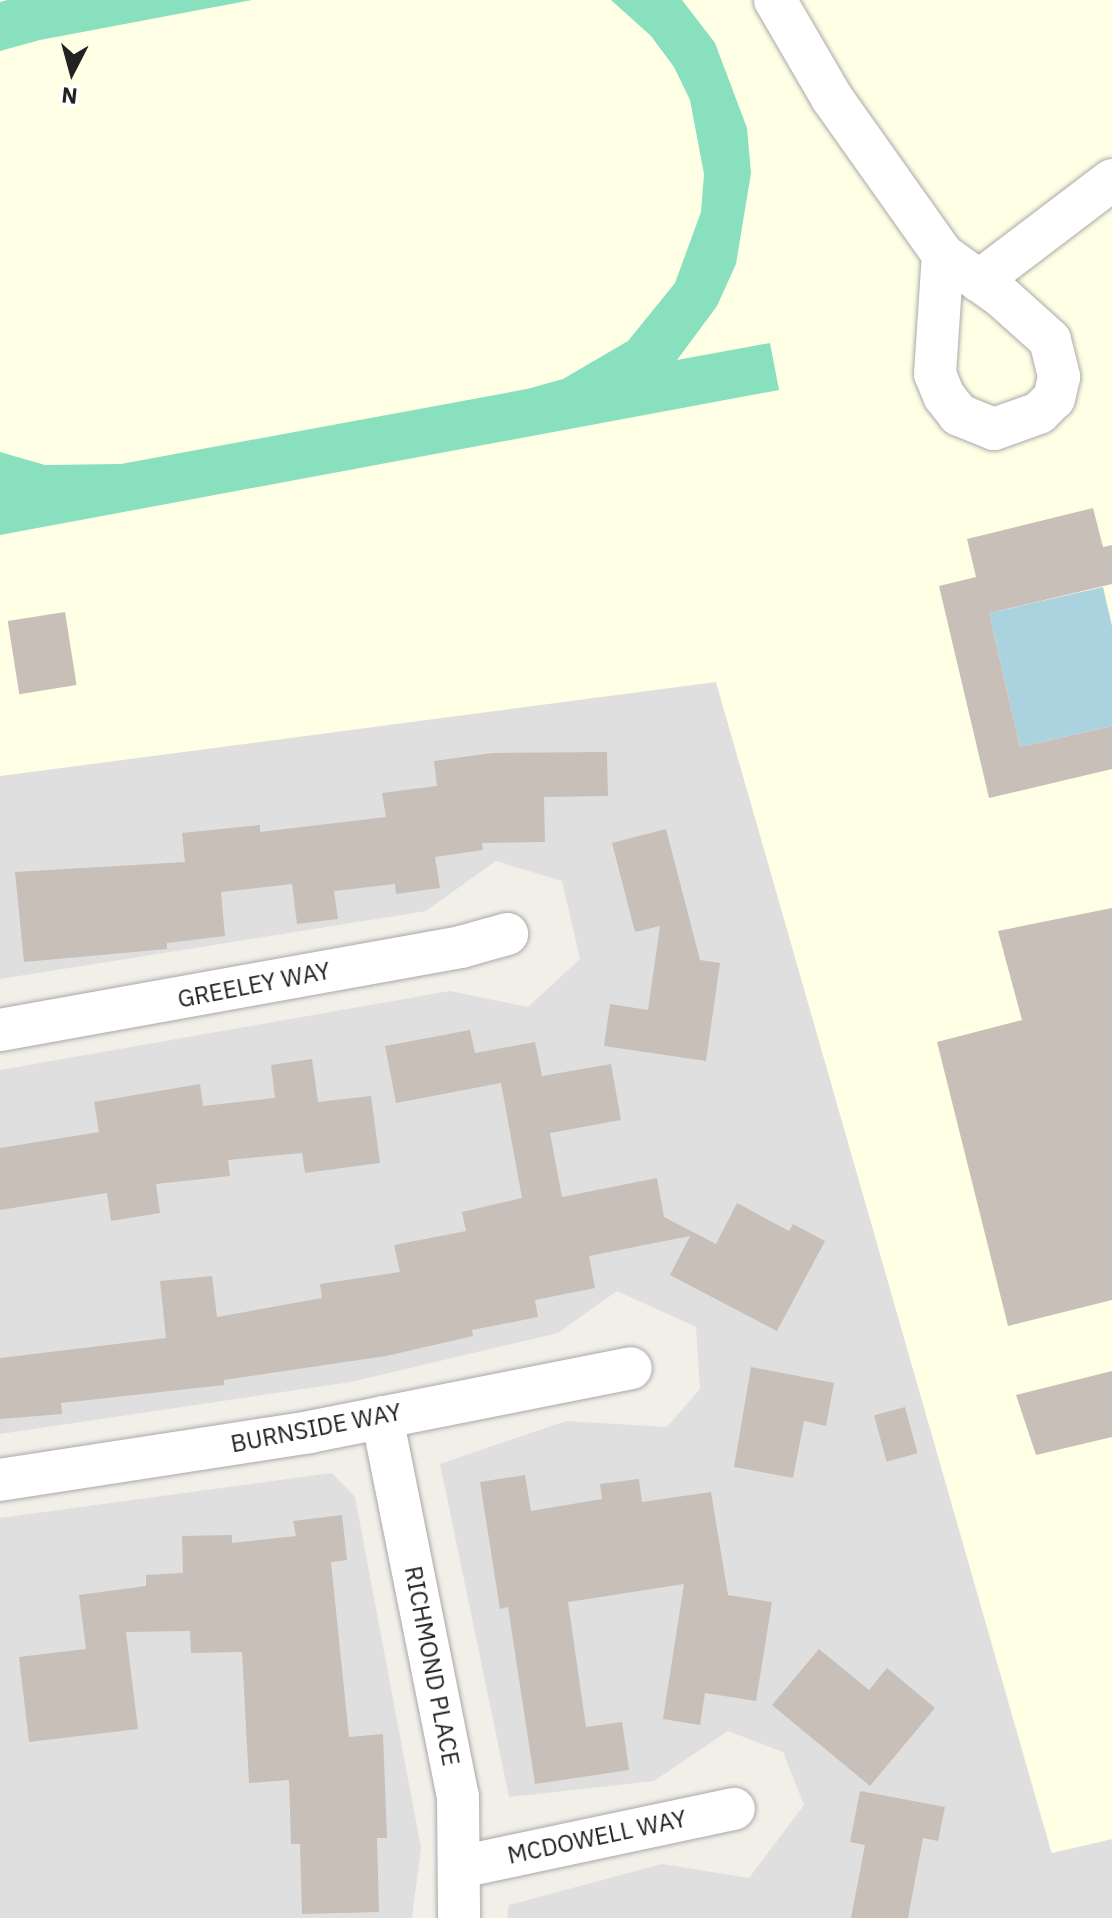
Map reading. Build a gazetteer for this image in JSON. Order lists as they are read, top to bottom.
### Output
{
  "streets": {
    "street": [
      "GREELEY WAY",
      "BURNSIDE WAY",
      "RICHMOND PLACE",
      "MCDOWELL WAY"
    ]
  },
  "crossings": [
    ["BURNSIDE WAY", "RICHMOND PLACE"],
    ["RICHMOND PLACE", "MCDOWELL WAY"]
  ],
  "north": "bottom"
}
